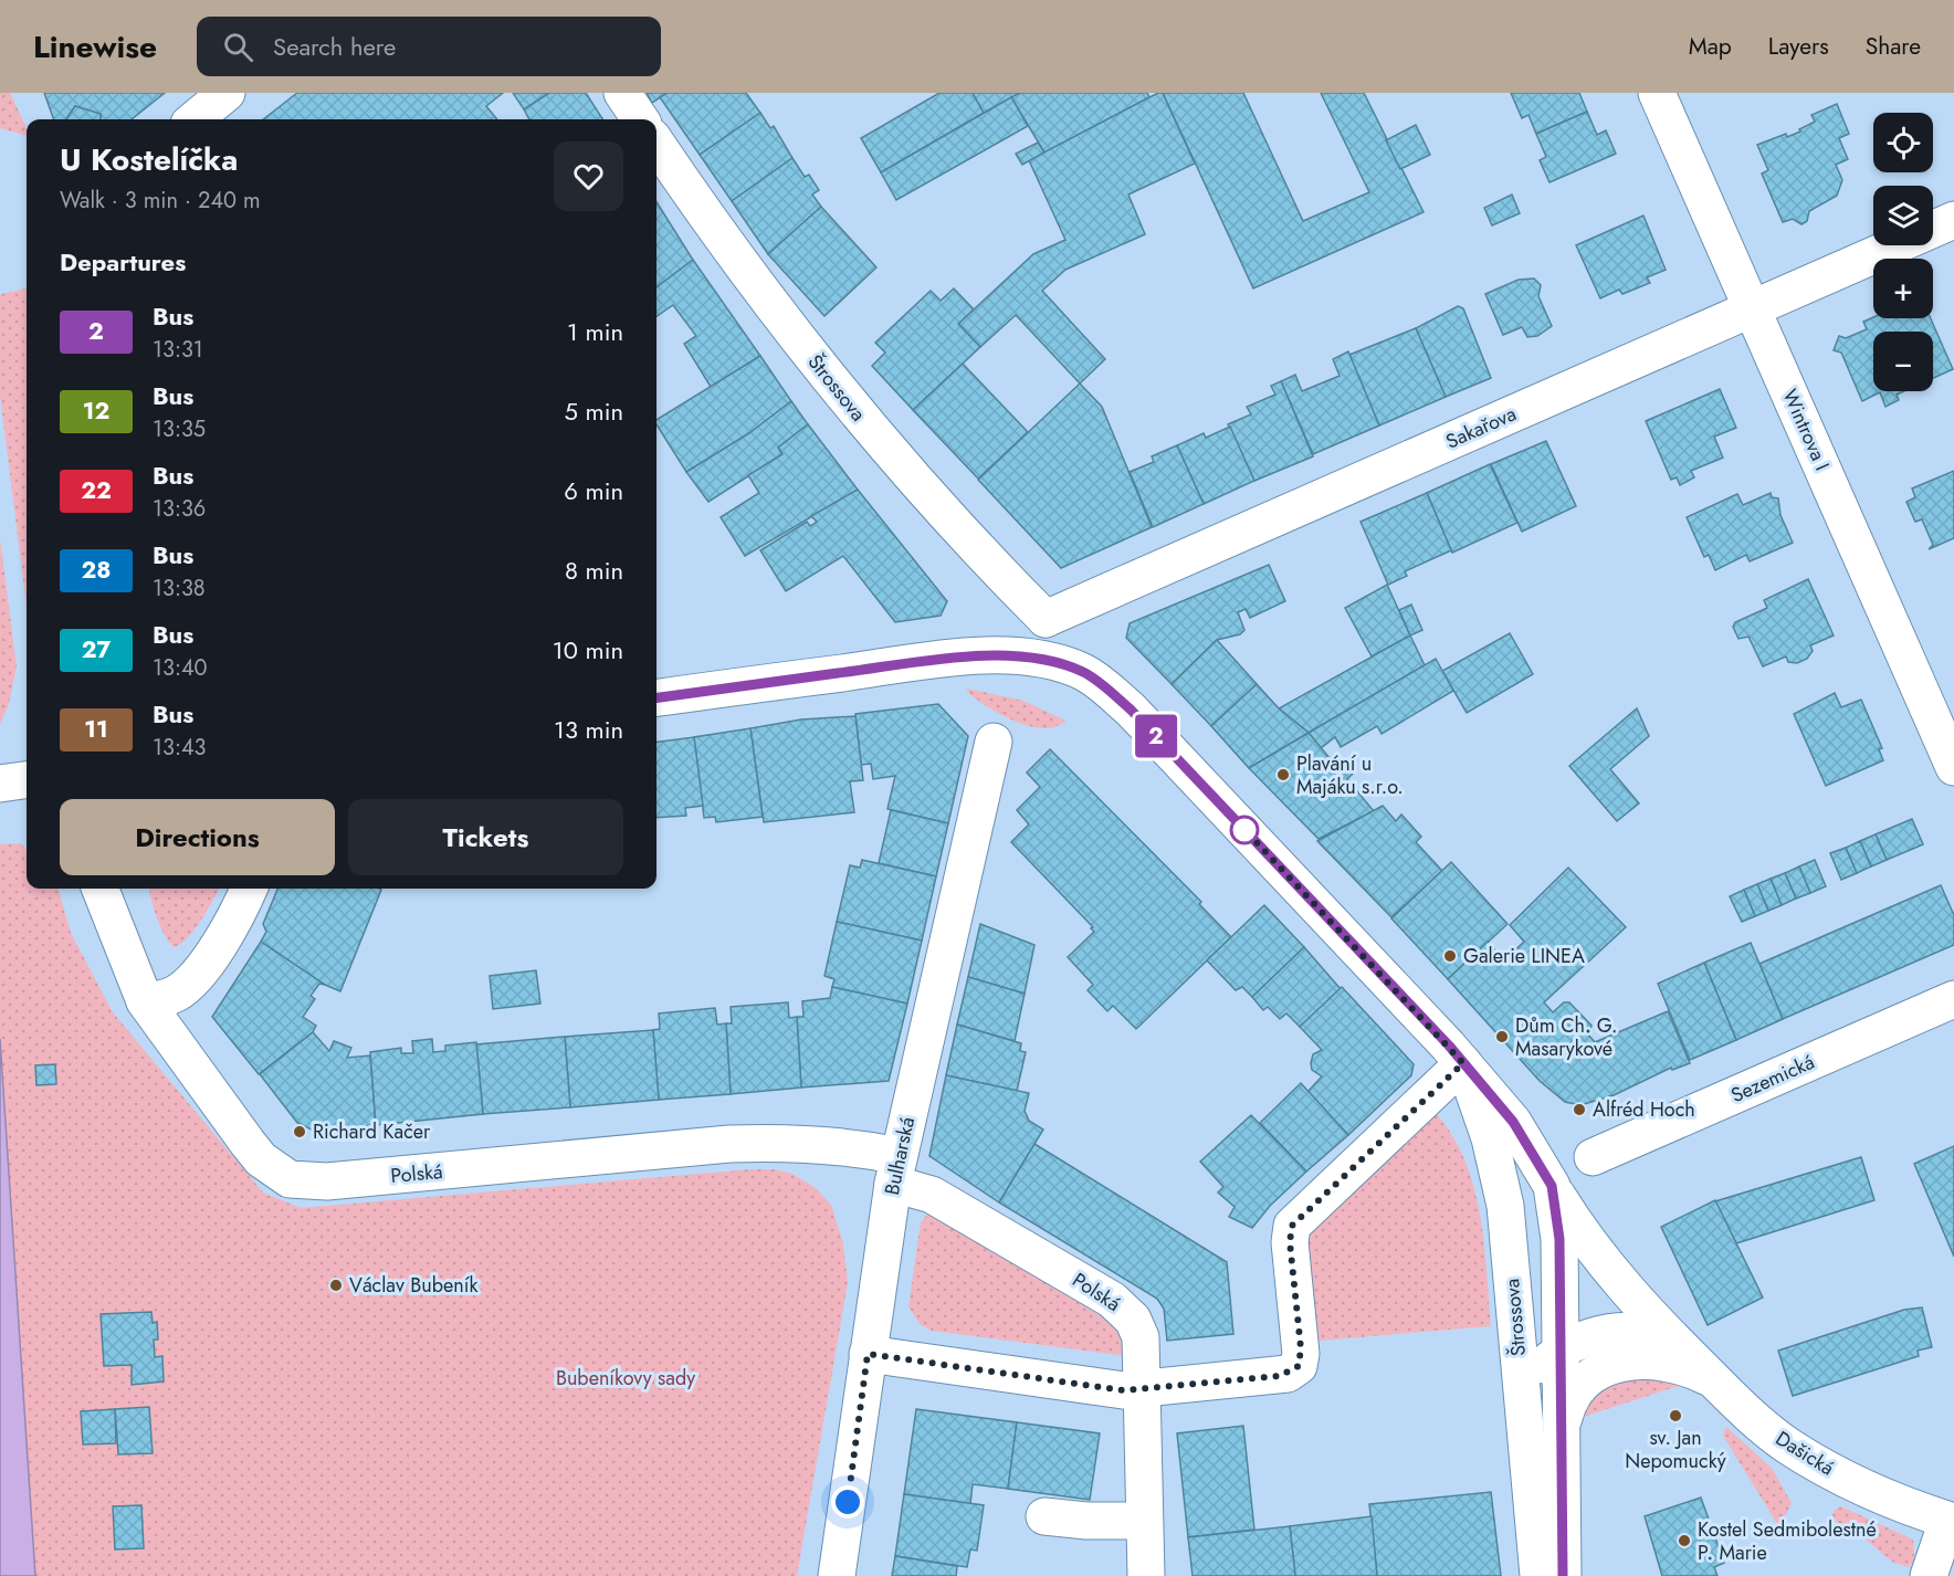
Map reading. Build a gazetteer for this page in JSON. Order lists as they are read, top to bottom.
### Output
{
  "streets": {
    "street": [
      "Štrossova",
      "Sakařova",
      "Wintrova I",
      "Sezemická",
      "Bulharská",
      "Polská",
      "Dašická"
    ]
  },
  "crossings": [
    ["Štrossova", "Sakařova"],
    ["Štrossova", "Dašická"],
    ["Sakařova", "Wintrova I"],
    ["Bulharská", "Polská"]
  ],
  "parks": ["Bubeníkovy sady"],
  "places": [
    "Plavání u Majáku s.r.o.",
    "Galerie LINEA",
    "Dům Ch. G. Masarykové",
    "Alfréd Hoch",
    "Richard Kačer",
    "Václav Bubeník",
    "sv. Jan Nepomucký",
    "Kostel Sedmibolestné P. Marie"
  ],
  "lines": ["bus line 2"],
  "page": {
    "header": "Linewise",
    "search": "Search here",
    "nav": ["Map", "Layers", "Share"],
    "on_map": "2",
    "map_buttons": ["+", "−"],
    "heading": [
      ["U Kostelíčka", "Walk · 3 min · 240 m"],
      "Departures"
    ],
    "list": [
      {
        "mark": "2",
        "name": "Bus",
        "note": "13:31",
        "value": "1 min"
      },
      {
        "mark": "12",
        "name": "Bus",
        "note": "13:35",
        "value": "5 min"
      },
      {
        "mark": "22",
        "name": "Bus",
        "note": "13:36",
        "value": "6 min"
      },
      {
        "mark": "28",
        "name": "Bus",
        "note": "13:38",
        "value": "8 min"
      },
      {
        "mark": "27",
        "name": "Bus",
        "note": "13:40",
        "value": "10 min"
      },
      {
        "mark": "11",
        "name": "Bus",
        "note": "13:43",
        "value": "13 min"
      }
    ],
    "buttons": ["Directions", "Tickets"]
  }
}
